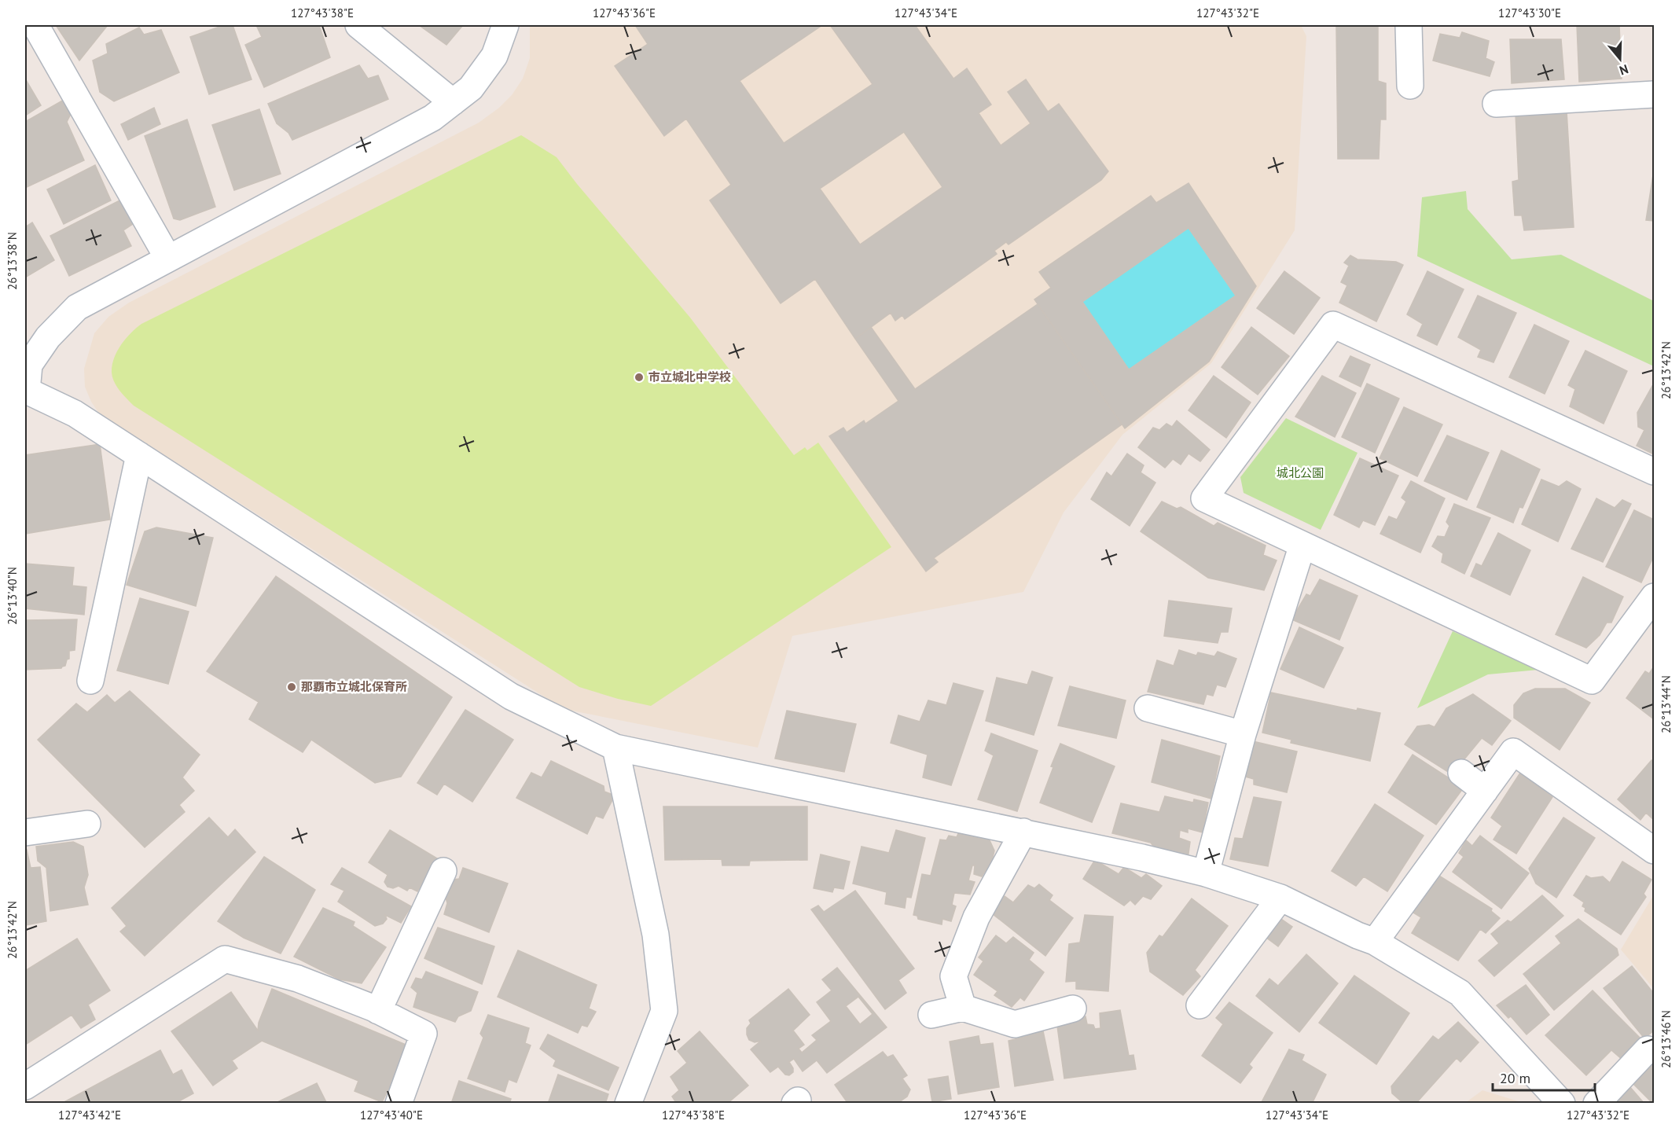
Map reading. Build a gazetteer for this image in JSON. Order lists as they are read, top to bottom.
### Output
{
  "parks": ["城北公園"],
  "places": ["市立城北中学校", "那覇市立城北保育所"],
  "scale_bar": "20 m",
  "north": "bottom",
  "coordinates": [
    "127°43'38\"E",
    "127°43'36\"E",
    "127°43'34\"E",
    "127°43'32\"E",
    "127°43'30\"E",
    "26°13'38\"N",
    "26°13'42\"N",
    "26°13'40\"N",
    "26°13'44\"N",
    "26°13'46\"N",
    "127°43'42\"E",
    "127°43'40\"E"
  ]
}
